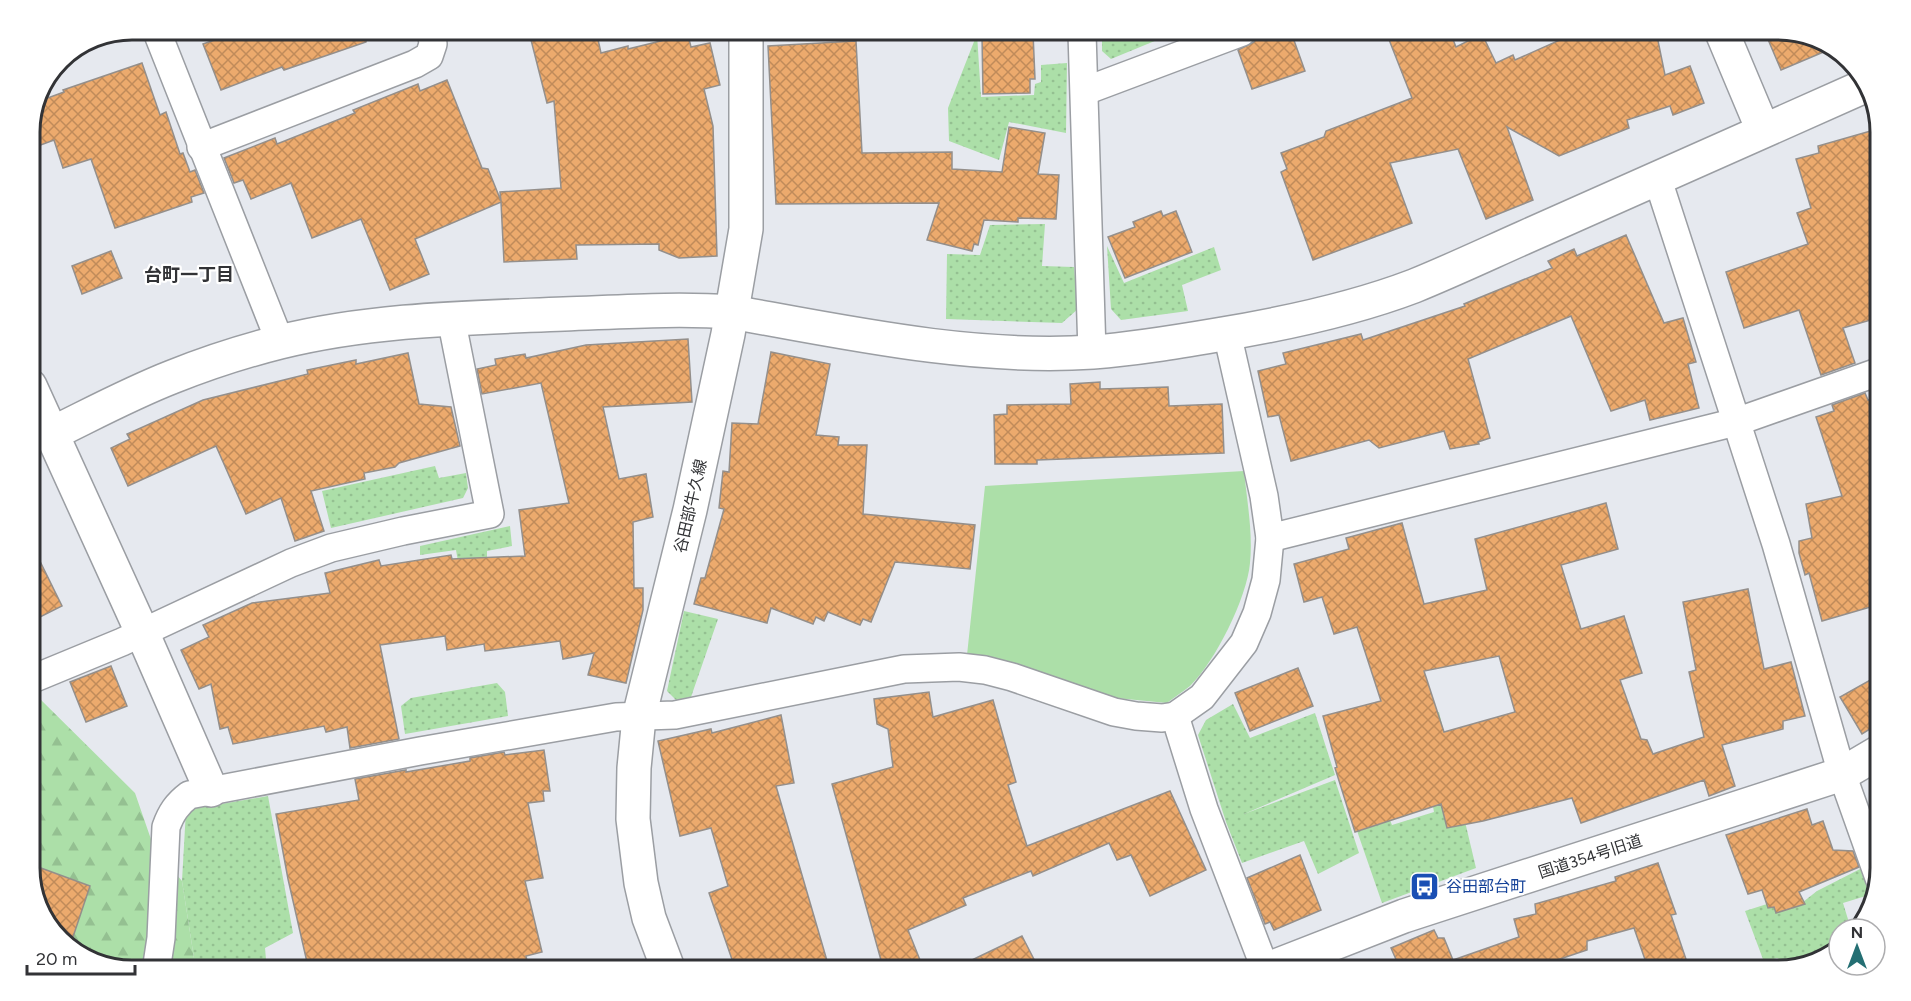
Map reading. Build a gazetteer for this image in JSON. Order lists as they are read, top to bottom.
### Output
{
  "streets": {
    "street": ["谷田部牛久線", "国道354号旧道"]
  },
  "districts": ["台町一丁目"],
  "places": {
    "bus stop": ["谷田部台町"]
  },
  "scale_bar": "20 m",
  "north": "top"
}
